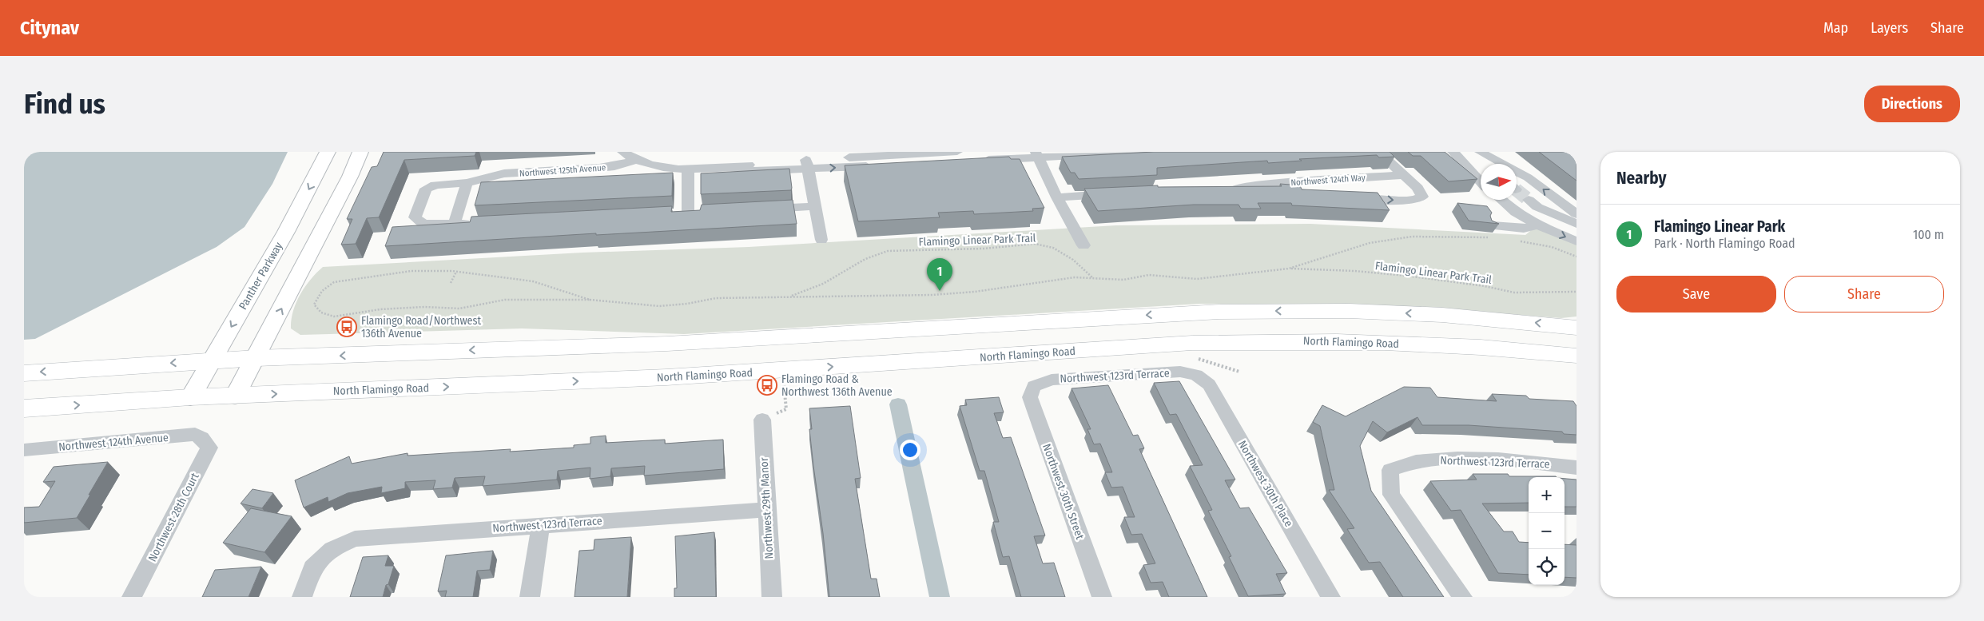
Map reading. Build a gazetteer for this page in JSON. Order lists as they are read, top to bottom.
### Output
{
  "streets": {
    "highway": ["North Flamingo Road"],
    "main road": ["Panther Parkway"],
    "street": [
      "Northwest 125th Avenue",
      "Northwest 124th Way",
      "Northwest 123rd Terrace",
      "Northwest 124th Avenue",
      "Northwest 30th Place",
      "Northwest 30th Street",
      "Northwest 29th Manor",
      "Northwest 28th Court"
    ],
    "path": ["Flamingo Linear Park Trail"]
  },
  "crossings": [
    ["Panther Parkway", "North Flamingo Road"],
    ["Northwest 123rd Terrace", "Northwest 30th Place"],
    ["Northwest 123rd Terrace", "Northwest 30th Street"],
    ["Northwest 123rd Terrace", "Northwest 29th Manor"],
    ["Northwest 124th Avenue", "Northwest 28th Court"]
  ],
  "places": {
    "bus stop": ["Flamingo Road/Northwest 136th Avenue", "Flamingo Road & Northwest 136th Avenue"]
  },
  "north": "right",
  "page": {
    "header": "Citynav",
    "nav": ["Map", "Layers", "Share"],
    "buttons": [
      "Directions",
      ["Save", "Share"]
    ],
    "title": "Find us",
    "heading": "Nearby",
    "list": [
      {
        "mark": "1",
        "name": "Flamingo Linear Park",
        "note": "Park · North Flamingo Road",
        "value": "100 m"
      }
    ],
    "pins": "1",
    "map_buttons": ["+", "−"]
  }
}
